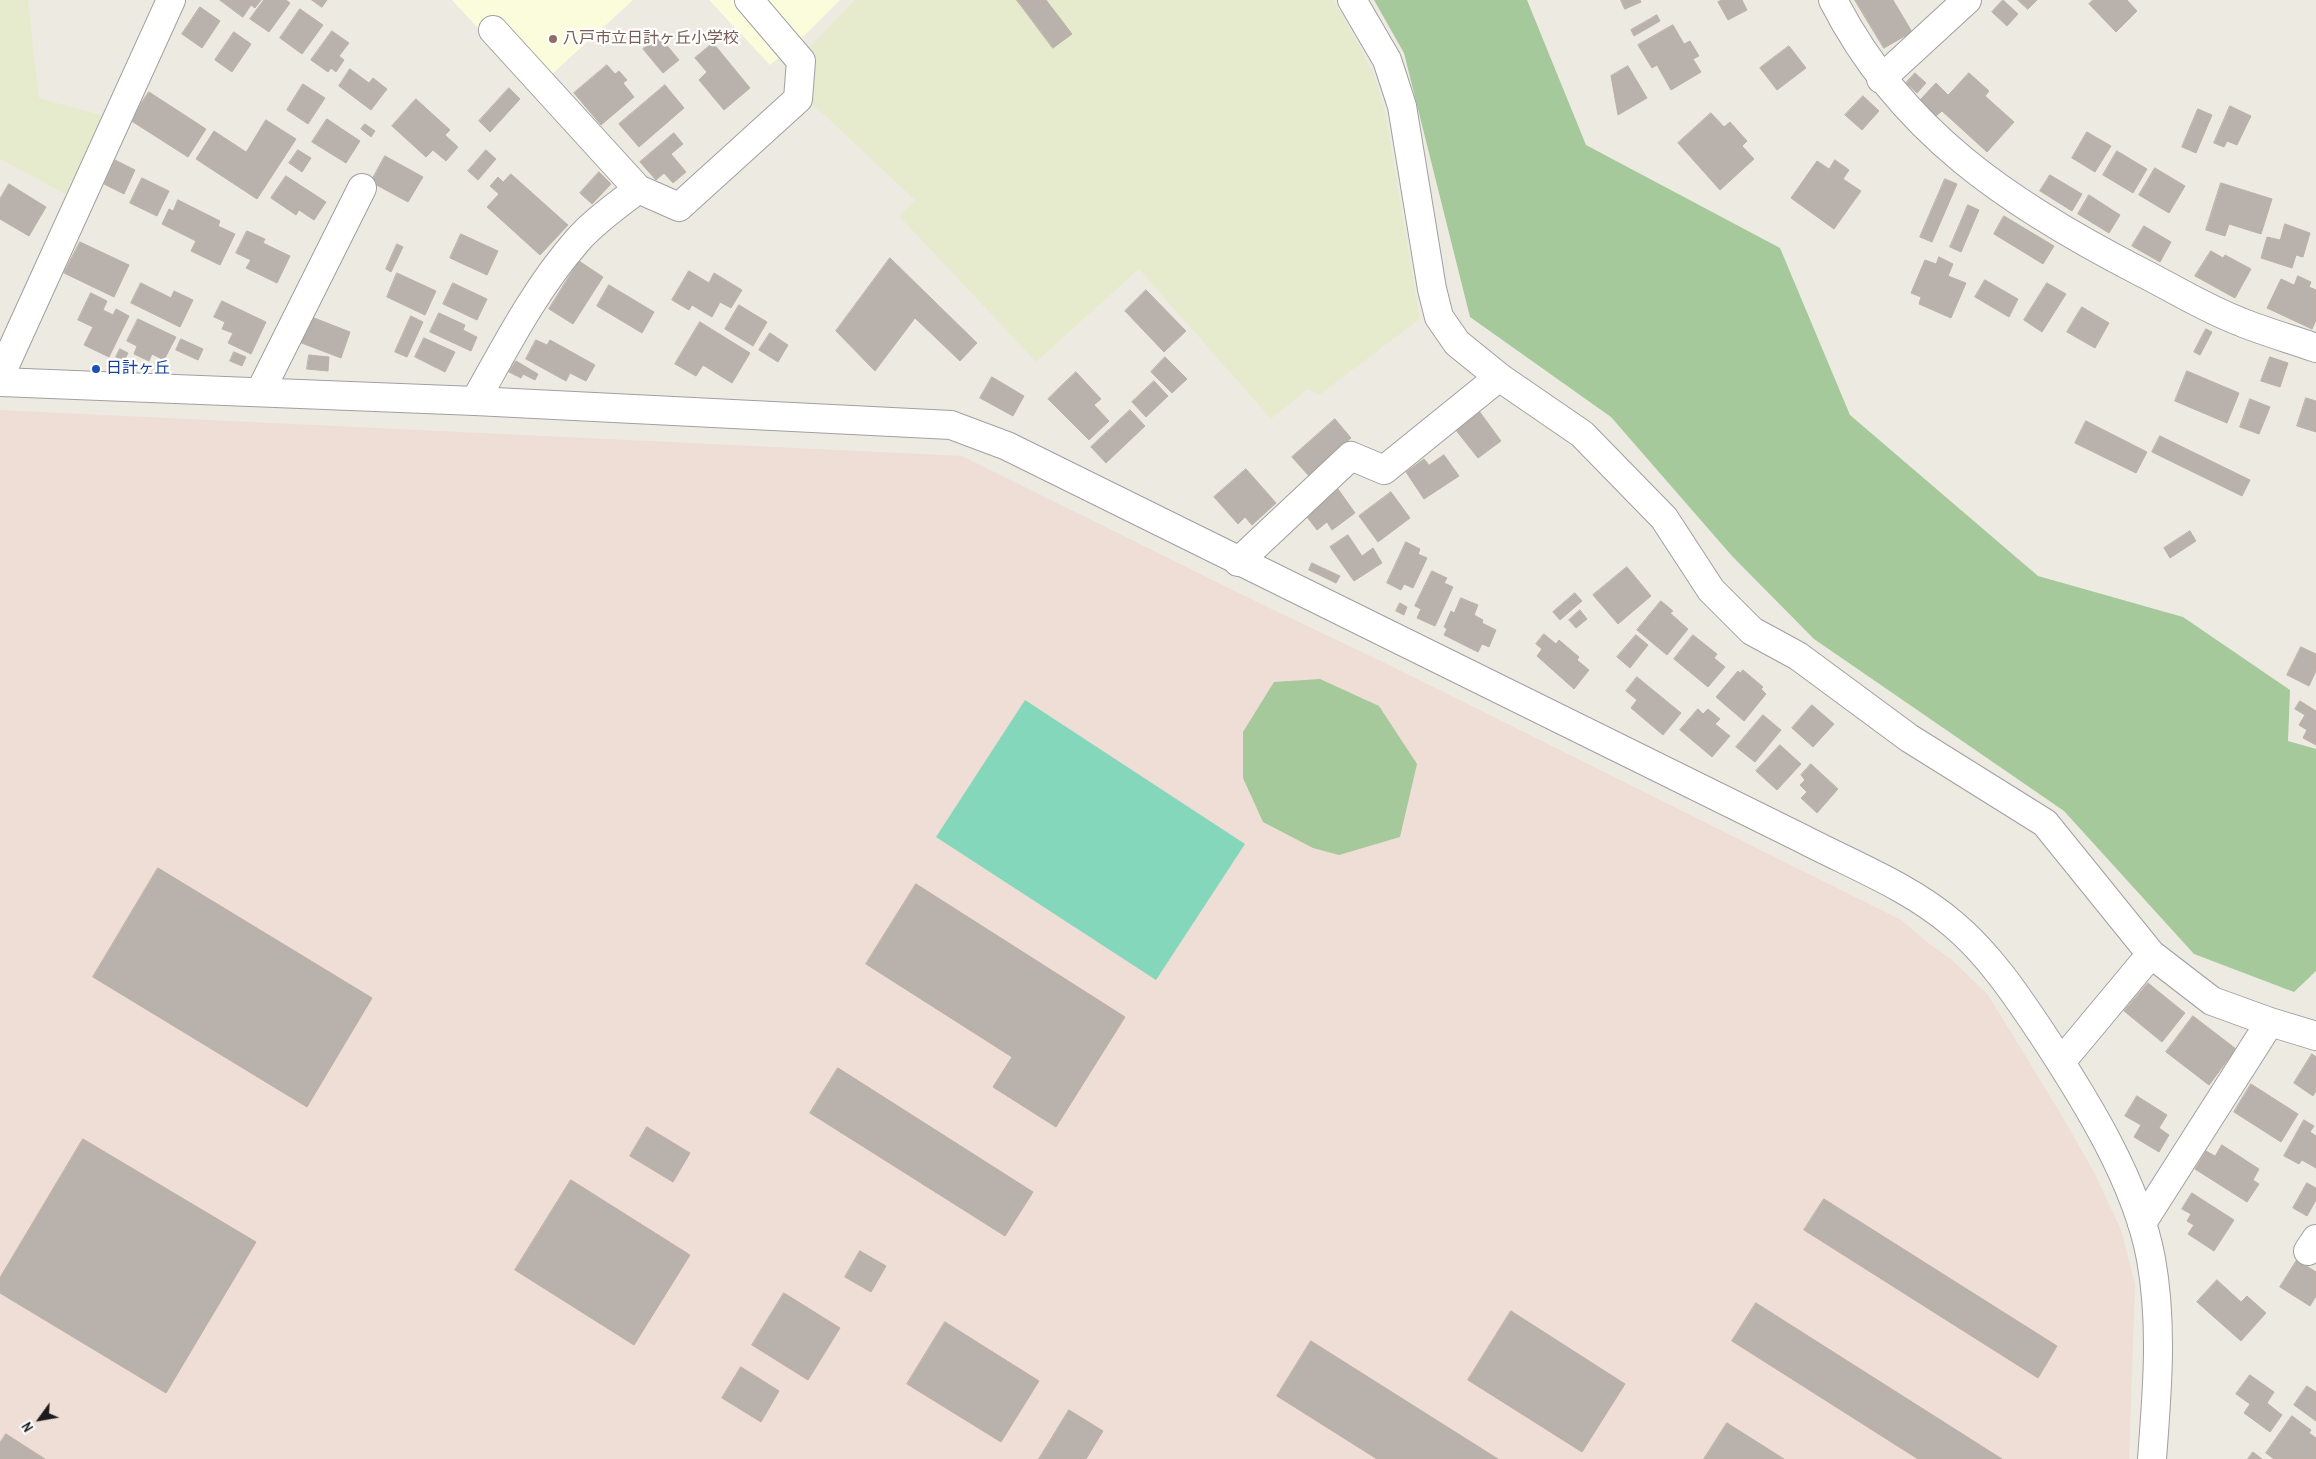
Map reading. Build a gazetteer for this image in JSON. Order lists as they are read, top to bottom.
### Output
{
  "places": ["八戸市立日計ヶ丘小学校", "日計ヶ丘"],
  "north": "bottom left"
}
